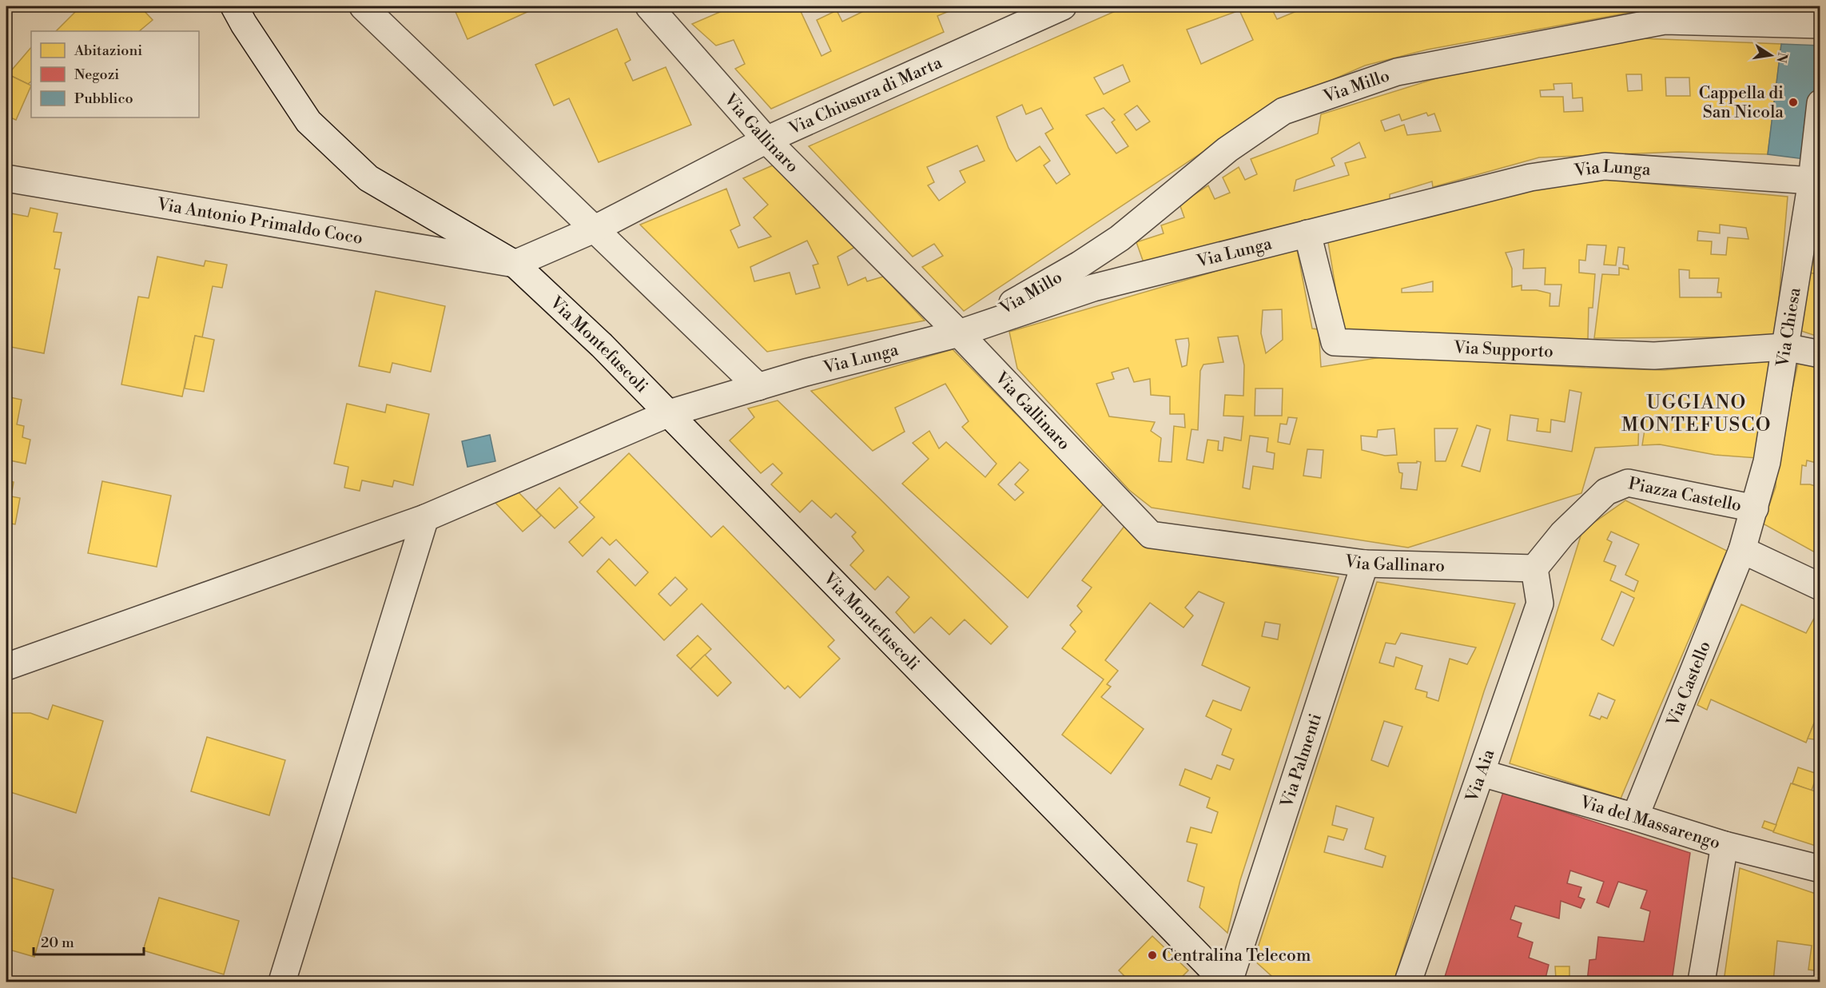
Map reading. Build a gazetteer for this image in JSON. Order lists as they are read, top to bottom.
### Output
{
  "streets": {
    "street": [
      "Via Millo",
      "Via Chiusura di Marta",
      "Via Gallinaro",
      "Via Lunga",
      "Via Antonio Primaldo Coco",
      "Via Chiesa",
      "Via Montefuscoli",
      "Via Supporto",
      "Piazza Castello",
      "Via Castello",
      "Via Palmenti",
      "Via Aia",
      "Via del Massarengo"
    ]
  },
  "crossings": [
    ["Via Millo", "Via Gallinaro"],
    ["Via Millo", "Via Lunga"],
    ["Via Chiusura di Marta", "Via Gallinaro"],
    ["Via Chiusura di Marta", "Via Antonio Primaldo Coco"],
    ["Via Chiusura di Marta", "Via Montefuscoli"],
    ["Via Gallinaro", "Via Lunga"],
    ["Via Gallinaro", "Piazza Castello"],
    ["Via Gallinaro", "Via Palmenti"],
    ["Via Gallinaro", "Via Aia"],
    ["Via Lunga", "Via Chiesa"],
    ["Via Lunga", "Via Montefuscoli"],
    ["Via Lunga", "Via Supporto"],
    ["Via Antonio Primaldo Coco", "Via Montefuscoli"],
    ["Via Chiesa", "Via Supporto"],
    ["Via Chiesa", "Piazza Castello"],
    ["Via Chiesa", "Via Castello"],
    ["Piazza Castello", "Via Aia"],
    ["Via Castello", "Via del Massarengo"],
    ["Via Aia", "Via del Massarengo"]
  ],
  "districts": ["UGGIANO MONTEFUSCO"],
  "places": ["Cappella di San Nicola", "Centralina Telecom"],
  "legend": ["Abitazioni", "Negozi", "Pubblico"],
  "scale_bar": "20 m",
  "north": "right"
}
